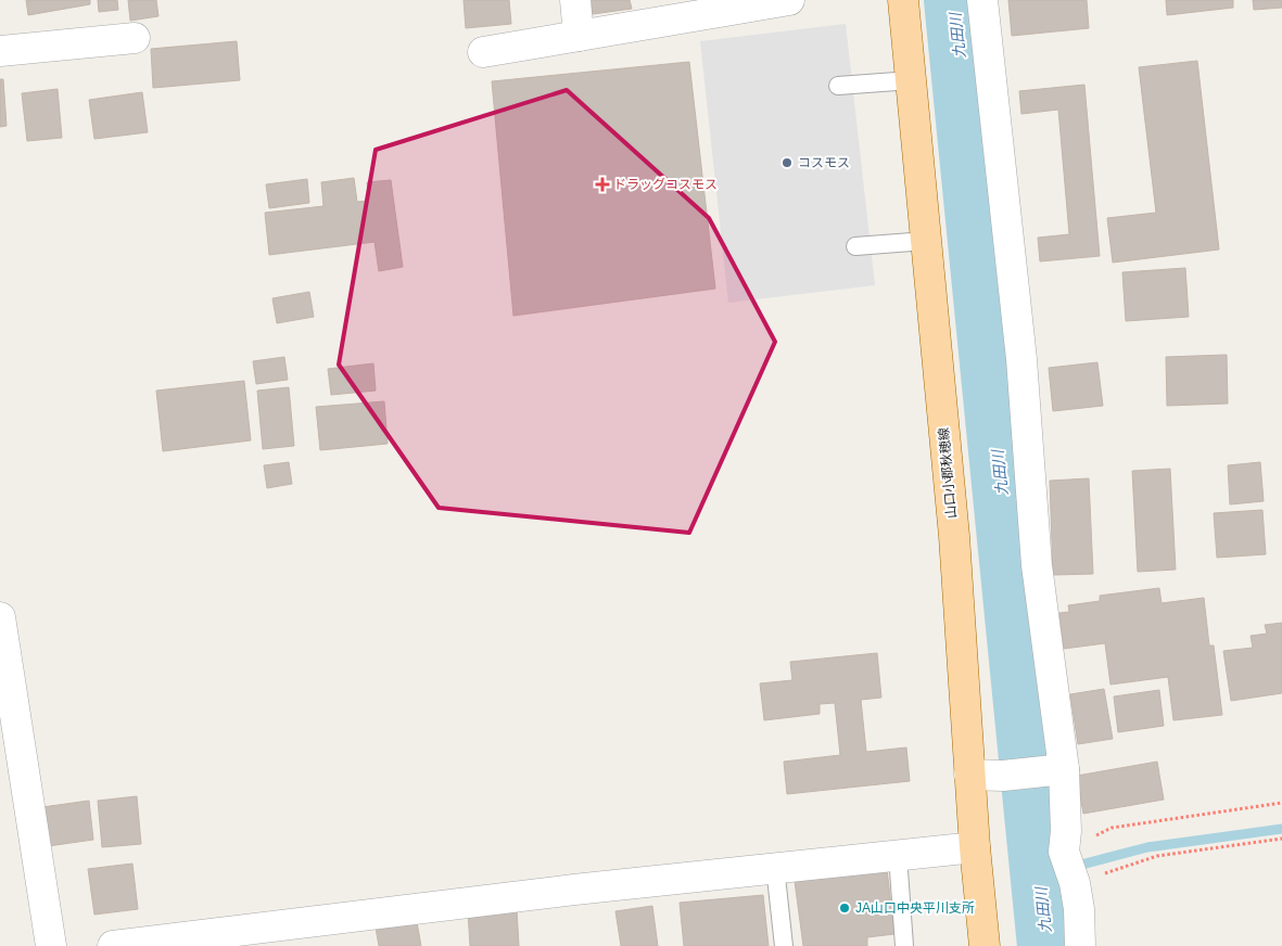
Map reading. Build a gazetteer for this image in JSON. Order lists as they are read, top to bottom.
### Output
{
  "streets": {
    "main road": ["山口小郡秋穂線"]
  },
  "water": ["九田川"],
  "places": {
    "other": ["コスモス", "JA山口中央平川支所"],
    "health": ["ドラッグコスモス"]
  }
}
